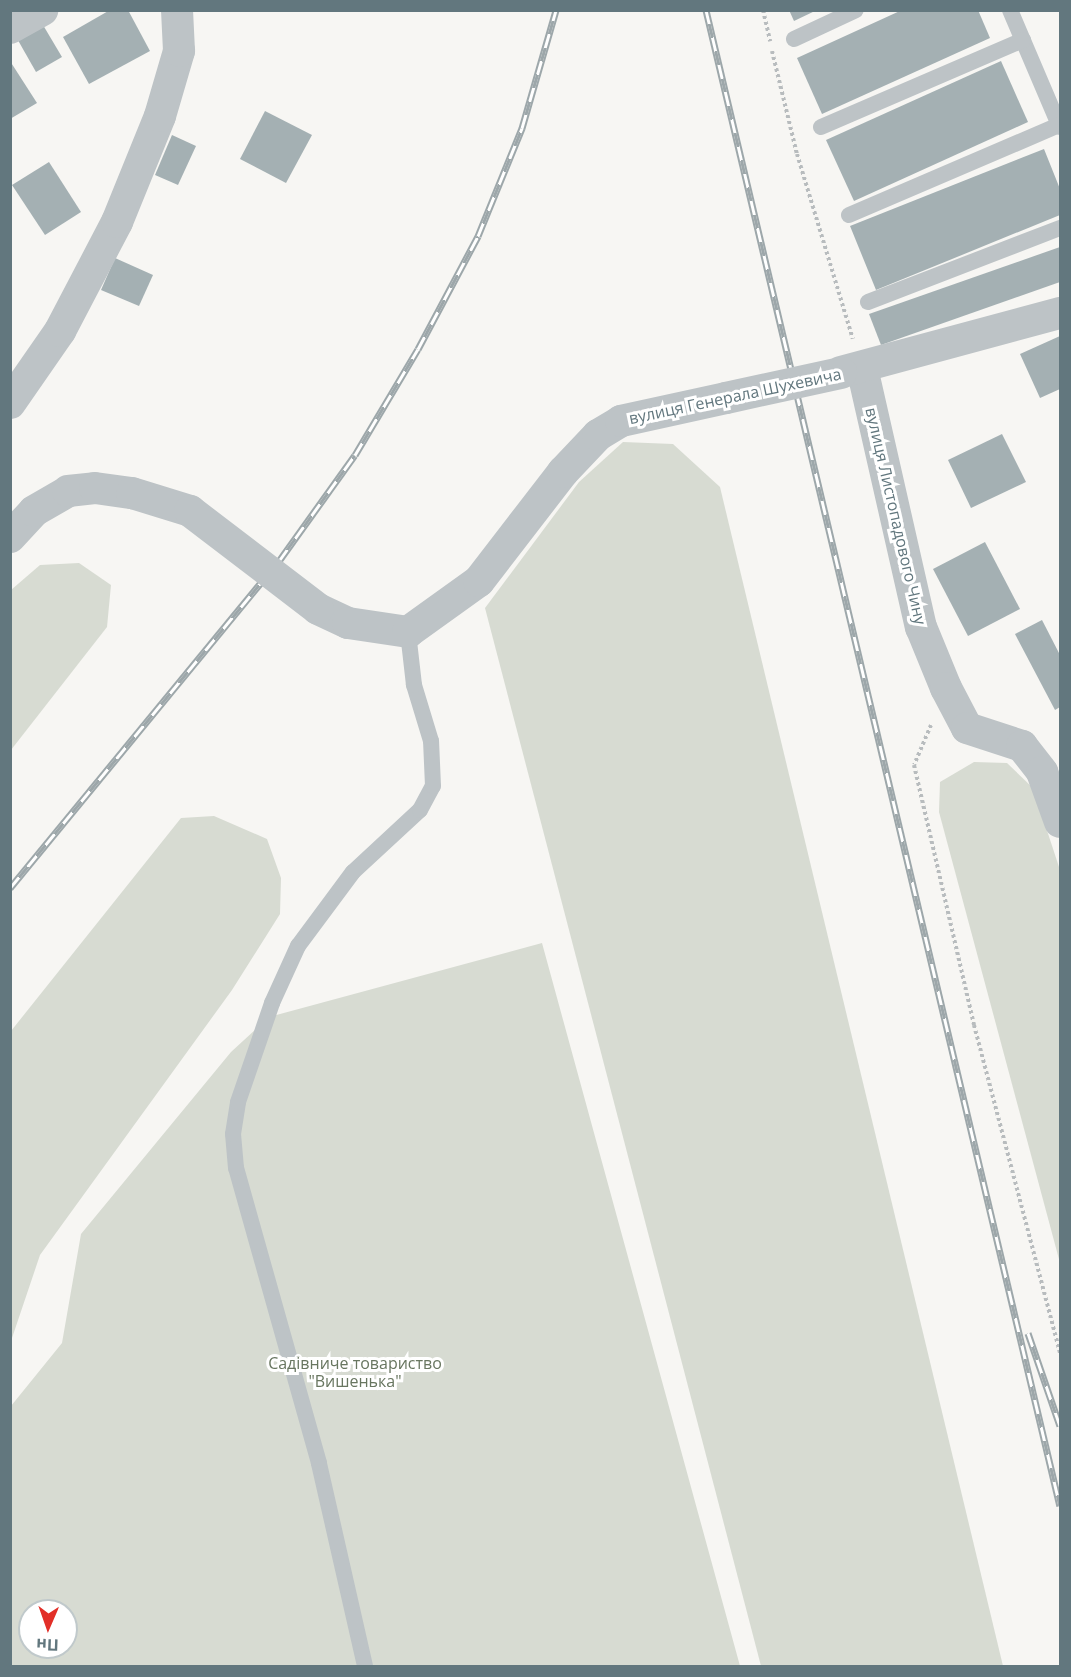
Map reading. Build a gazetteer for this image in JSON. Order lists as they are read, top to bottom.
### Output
{
  "streets": {
    "street": ["вулиця Генерала Шухевича", "вулиця Листопадового Чину"]
  },
  "crossings": [
    ["вулиця Генерала Шухевича", "вулиця Листопадового Чину"]
  ],
  "parks": ["Садівниче товариство \"Вишенька\""],
  "north": "bottom"
}
